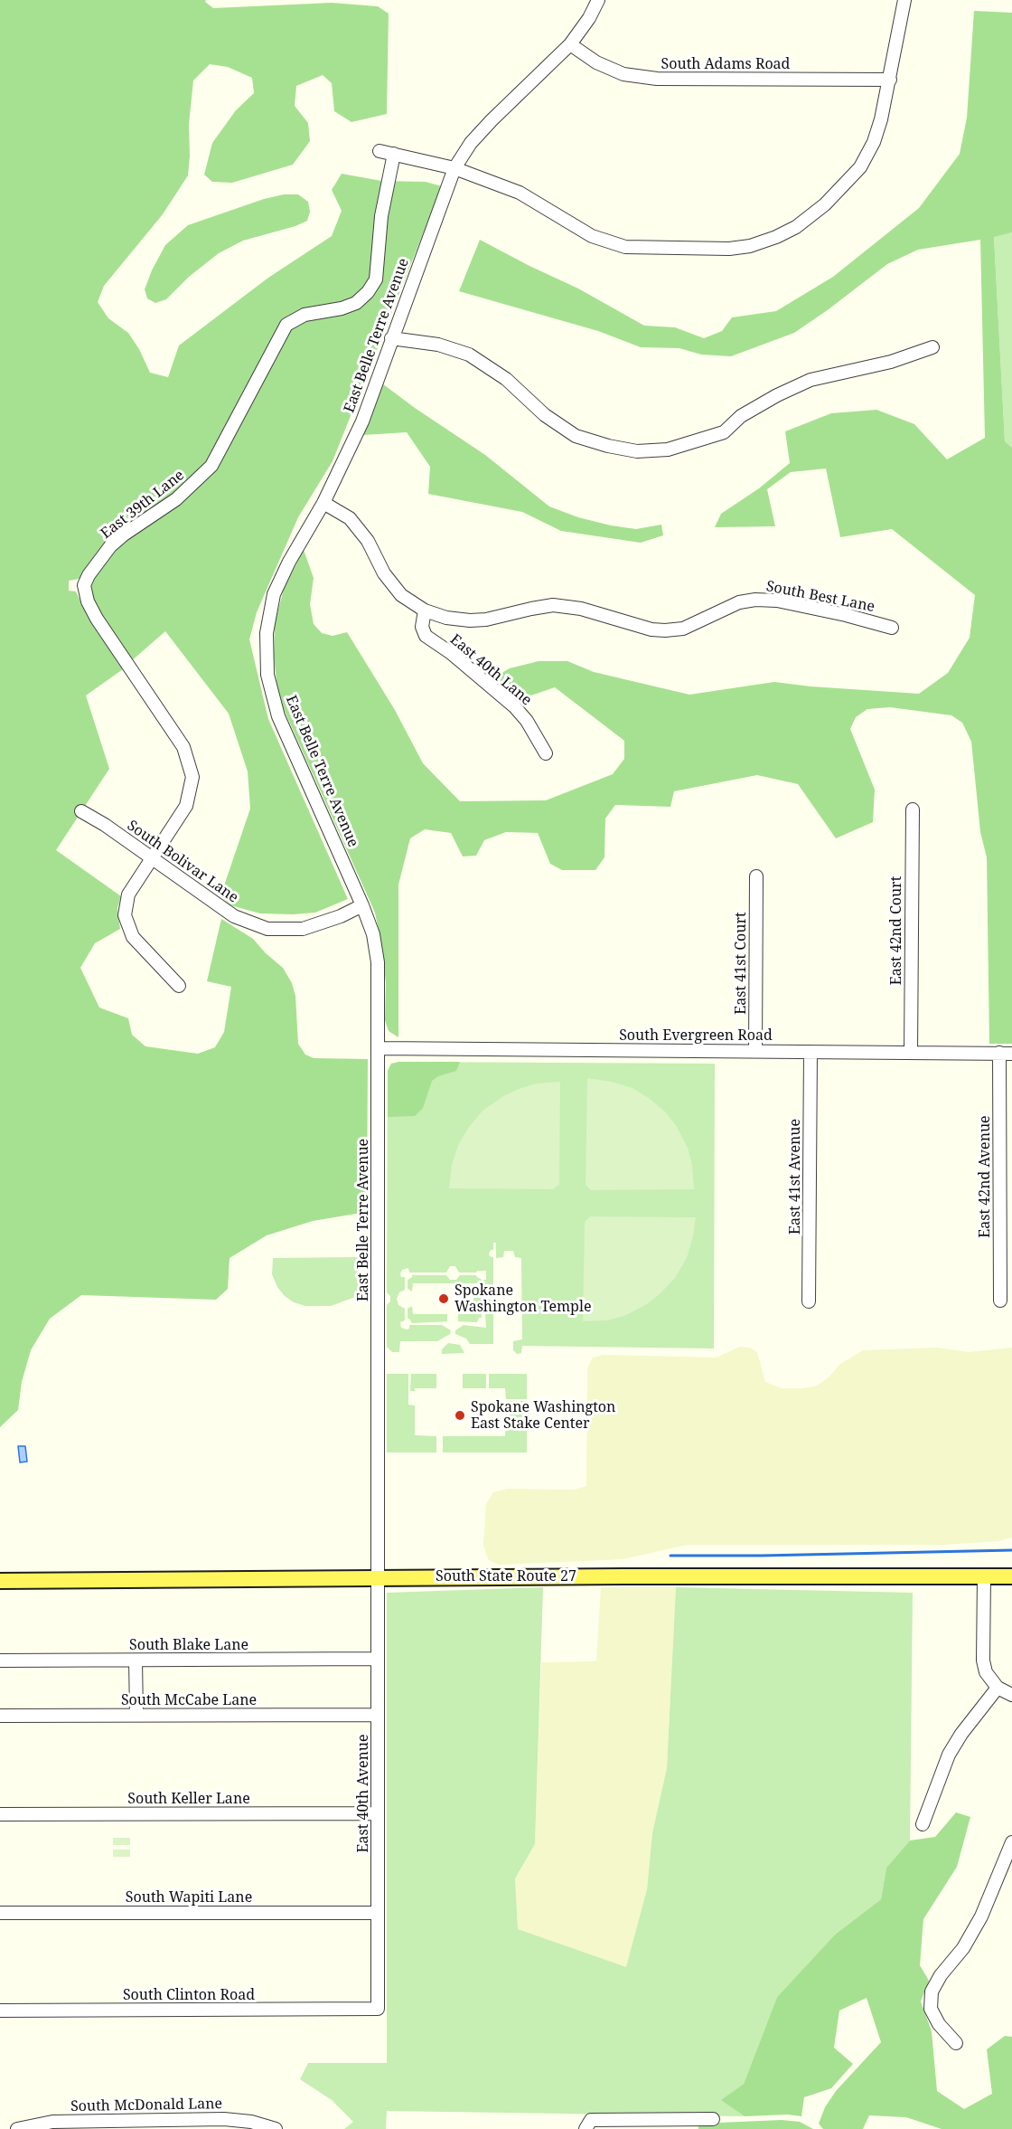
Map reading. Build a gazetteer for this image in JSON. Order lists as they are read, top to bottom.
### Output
{
  "streets": {
    "main road": ["South State Route 27"],
    "street": [
      "South Adams Road",
      "East Belle Terre Avenue",
      "East 39th Lane",
      "South Best Lane",
      "East 40th Lane",
      "South Bolivar Lane",
      "East 42nd Court",
      "East 41st Court",
      "South Evergreen Road",
      "East 41st Avenue",
      "East 42nd Avenue",
      "South Blake Lane",
      "South McCabe Lane",
      "East 40th Avenue",
      "South Keller Lane",
      "South Wapiti Lane",
      "South Clinton Road",
      "South McDonald Lane"
    ]
  },
  "crossings": [
    ["South Adams Road", "East Belle Terre Avenue"],
    ["East Belle Terre Avenue", "South Bolivar Lane"],
    ["East Belle Terre Avenue", "South Evergreen Road"],
    ["East Belle Terre Avenue", "South State Route 27"],
    ["East Belle Terre Avenue", "East 40th Avenue"],
    ["East 39th Lane", "South Bolivar Lane"],
    ["South Best Lane", "East 40th Lane"],
    ["East 42nd Court", "South Evergreen Road"],
    ["East 41st Court", "South Evergreen Road"],
    ["South Evergreen Road", "East 41st Avenue"],
    ["South Evergreen Road", "East 42nd Avenue"],
    ["South State Route 27", "East 40th Avenue"],
    ["South Blake Lane", "East 40th Avenue"],
    ["South McCabe Lane", "East 40th Avenue"],
    ["East 40th Avenue", "South Keller Lane"],
    ["East 40th Avenue", "South Wapiti Lane"],
    ["East 40th Avenue", "South Clinton Road"]
  ],
  "places": ["Spokane Washington Temple", "Spokane Washington East Stake Center"]
}
